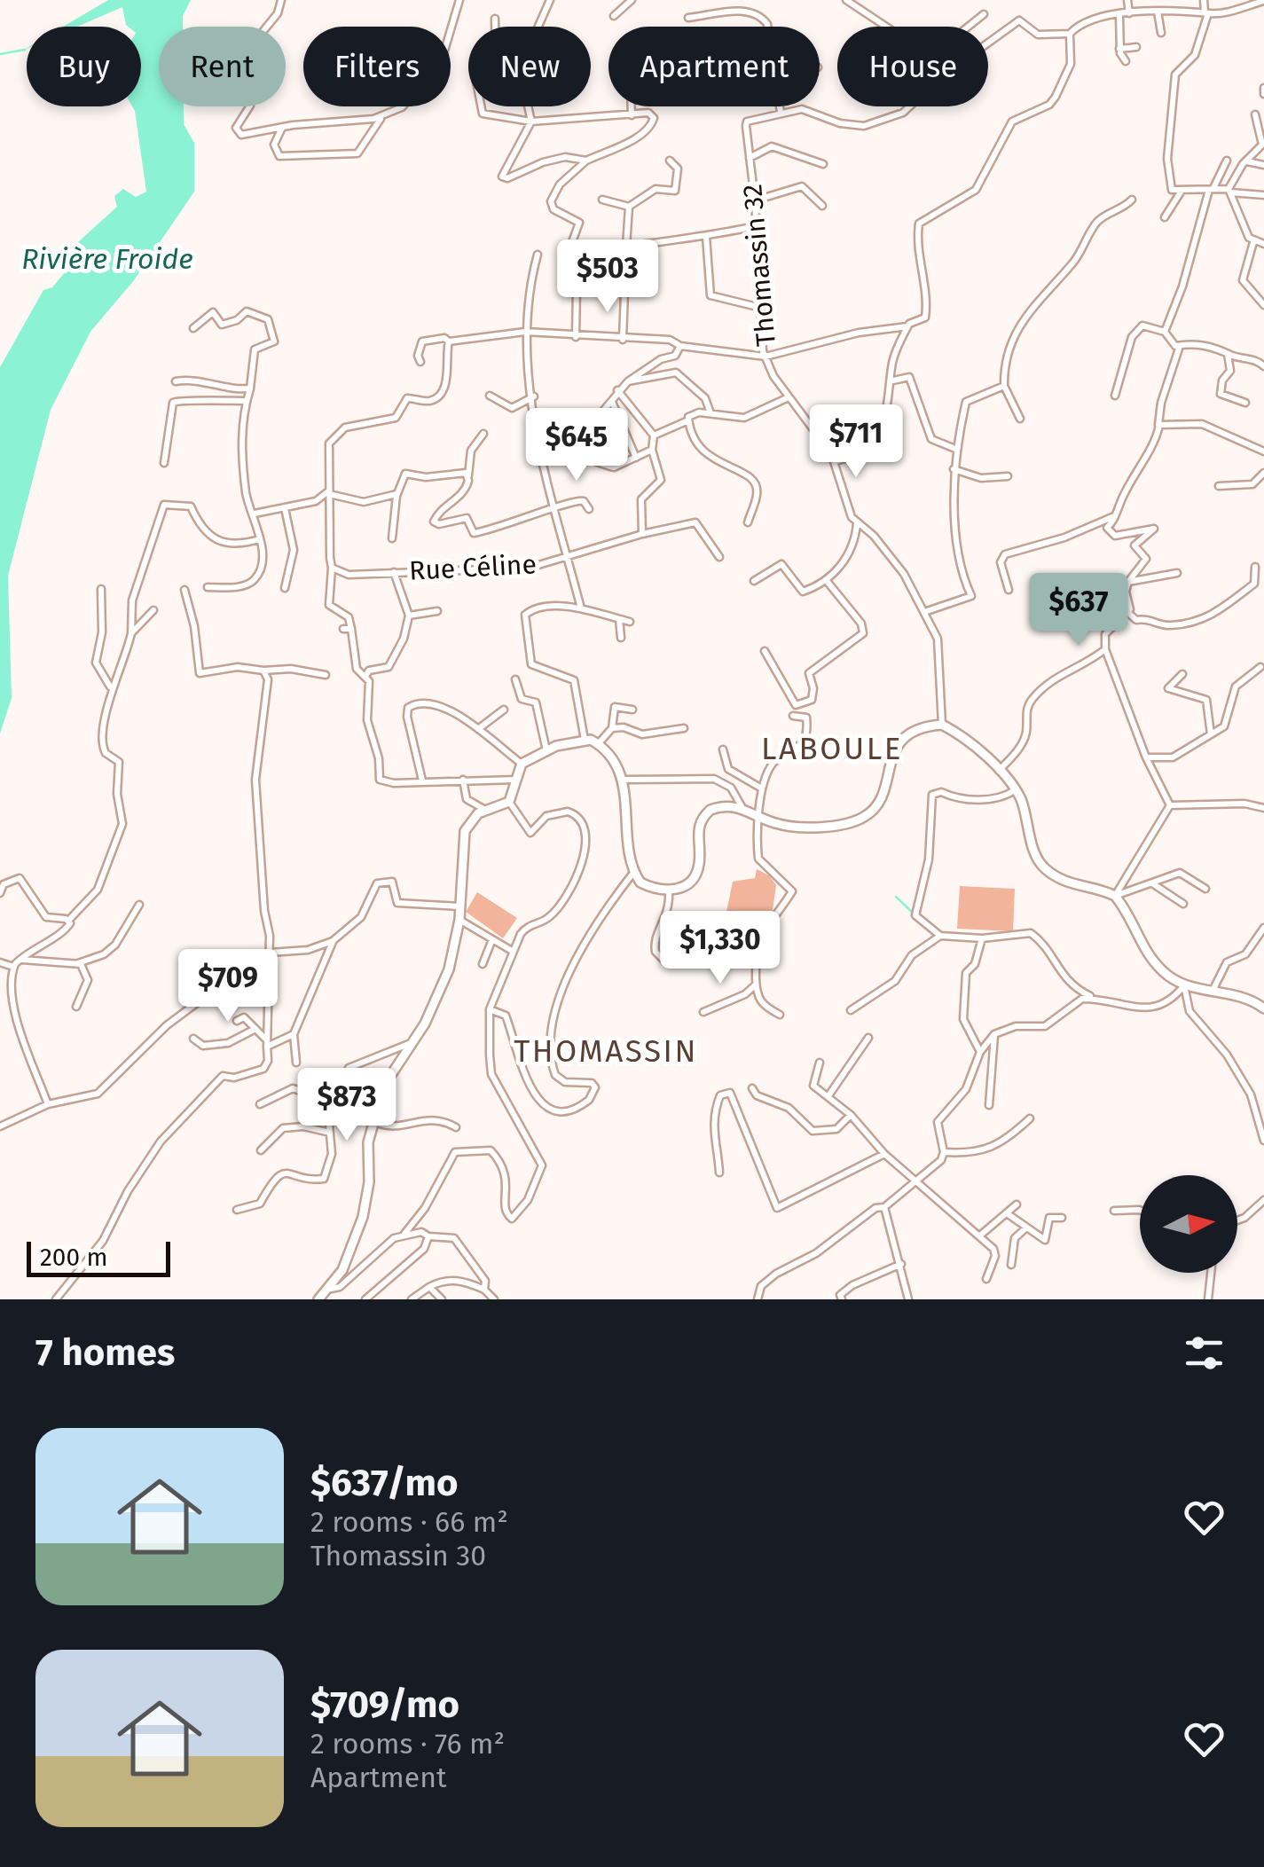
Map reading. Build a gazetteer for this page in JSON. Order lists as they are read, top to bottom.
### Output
{
  "streets": {
    "street": ["Thomassin 32", "Rue Céline"]
  },
  "districts": ["LABOULE", "THOMASSIN"],
  "water": ["Rivière Froide"],
  "scale_bar": "200 m",
  "north": "right",
  "page": {
    "chip": [
      "Buy",
      "Rent",
      "Filters",
      "New",
      "Apartment",
      "House"
    ],
    "price": [
      "$503",
      "$711",
      "$645",
      "$637",
      "$1,330",
      "$709",
      "$873"
    ],
    "scale": "200 m",
    "heading": "7 homes",
    "list": [
      {
        "name": "$637/mo",
        "note": "2 rooms · 66 m² · Thomassin 30"
      },
      {
        "name": "$709/mo",
        "note": "2 rooms · 76 m² · Apartment"
      }
    ]
  }
}
